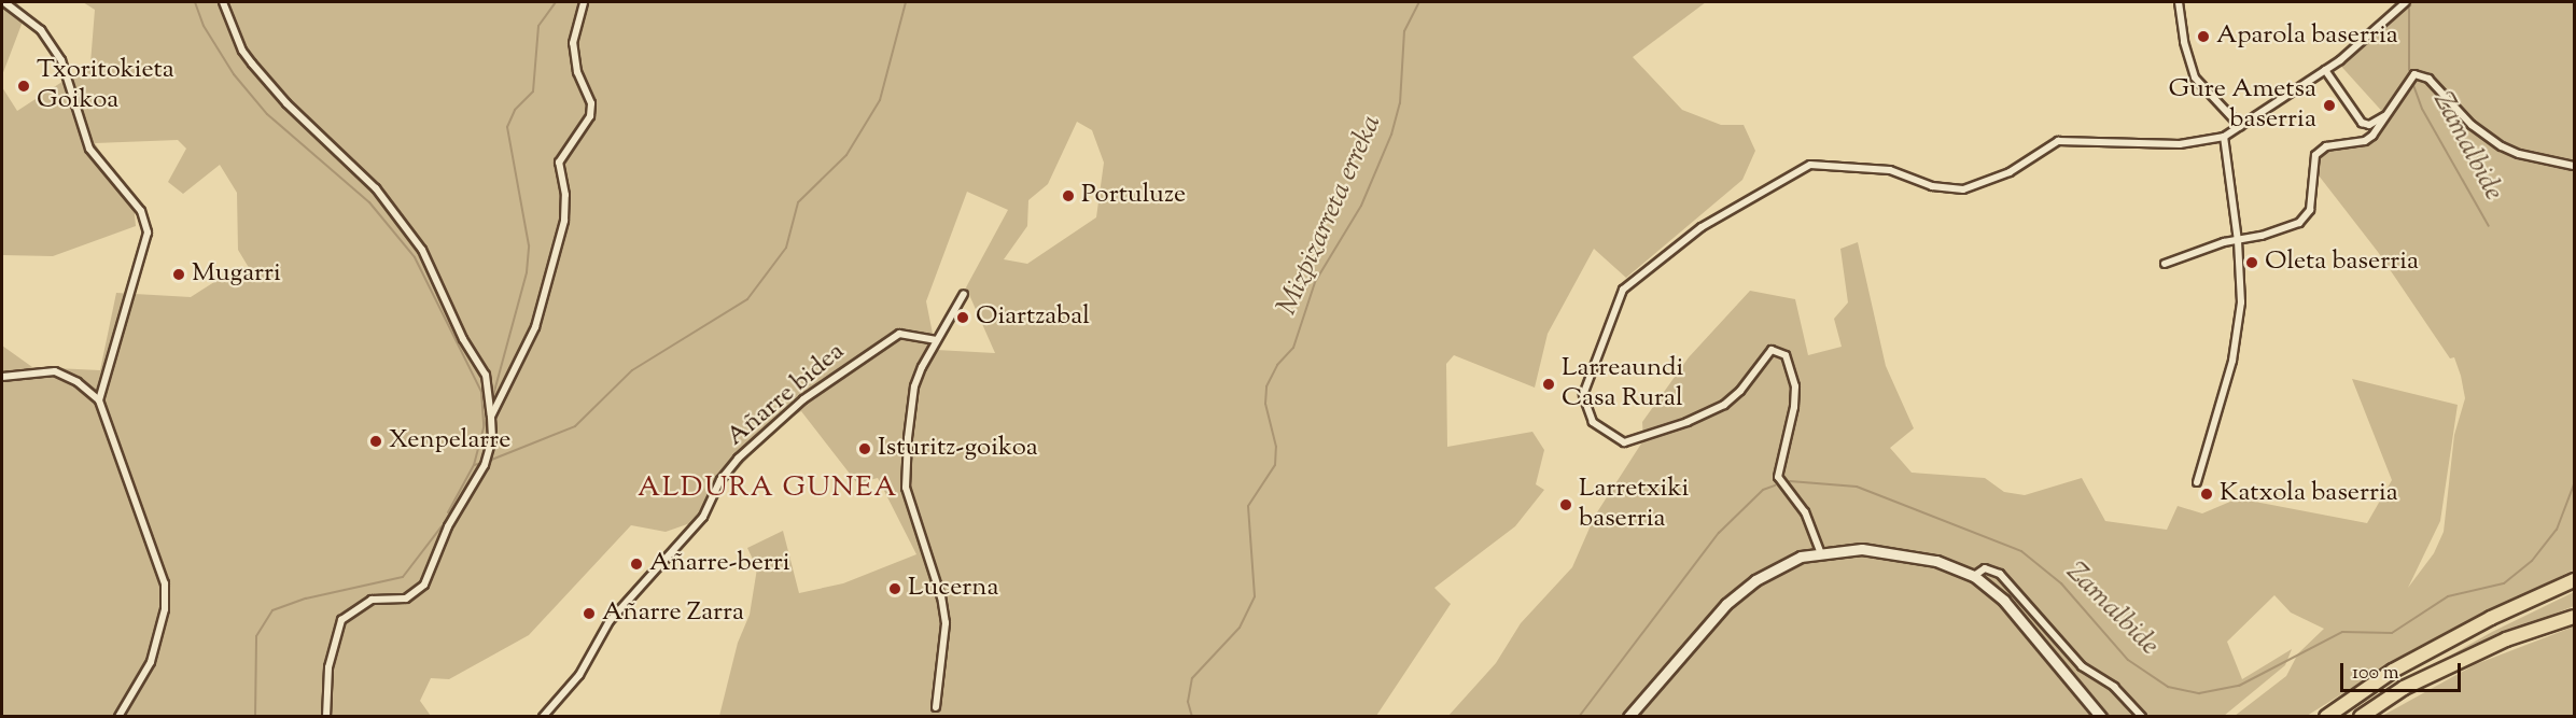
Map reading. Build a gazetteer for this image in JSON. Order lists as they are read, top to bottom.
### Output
{
  "streets": {
    "street": ["Añarre bidea"]
  },
  "districts": ["ALDURA GUNEA"],
  "water": ["Zamalbide", "Mizpizarreta erreka"],
  "places": [
    "Aparola baserria",
    "Txoritokieta Goikoa",
    "Gure Ametsa baserria",
    "Portuluze",
    "Oleta baserria",
    "Mugarri",
    "Oiartzabal",
    "Larreaundi Casa Rural",
    "Xenpelarre",
    "Isturitz-goikoa",
    "Katxola baserria",
    "Larretxiki baserria",
    "Añarre-berri",
    "Lucerna",
    "Añarre Zarra"
  ],
  "scale_bar": "100 m"
}
